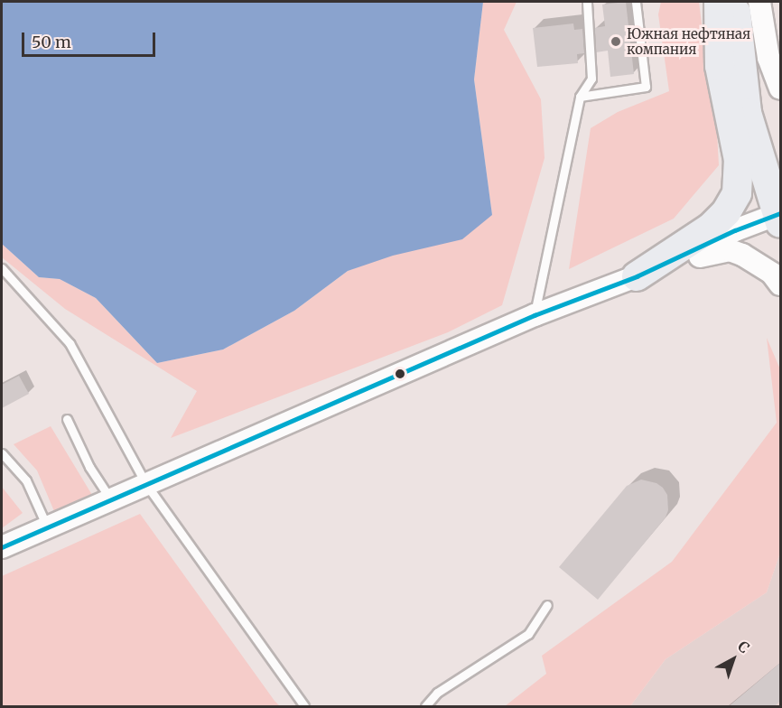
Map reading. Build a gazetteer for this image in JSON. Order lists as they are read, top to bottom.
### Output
{
  "places": ["Южная нефтяная компания"],
  "scale_bar": "50 m",
  "north": "top right"
}
